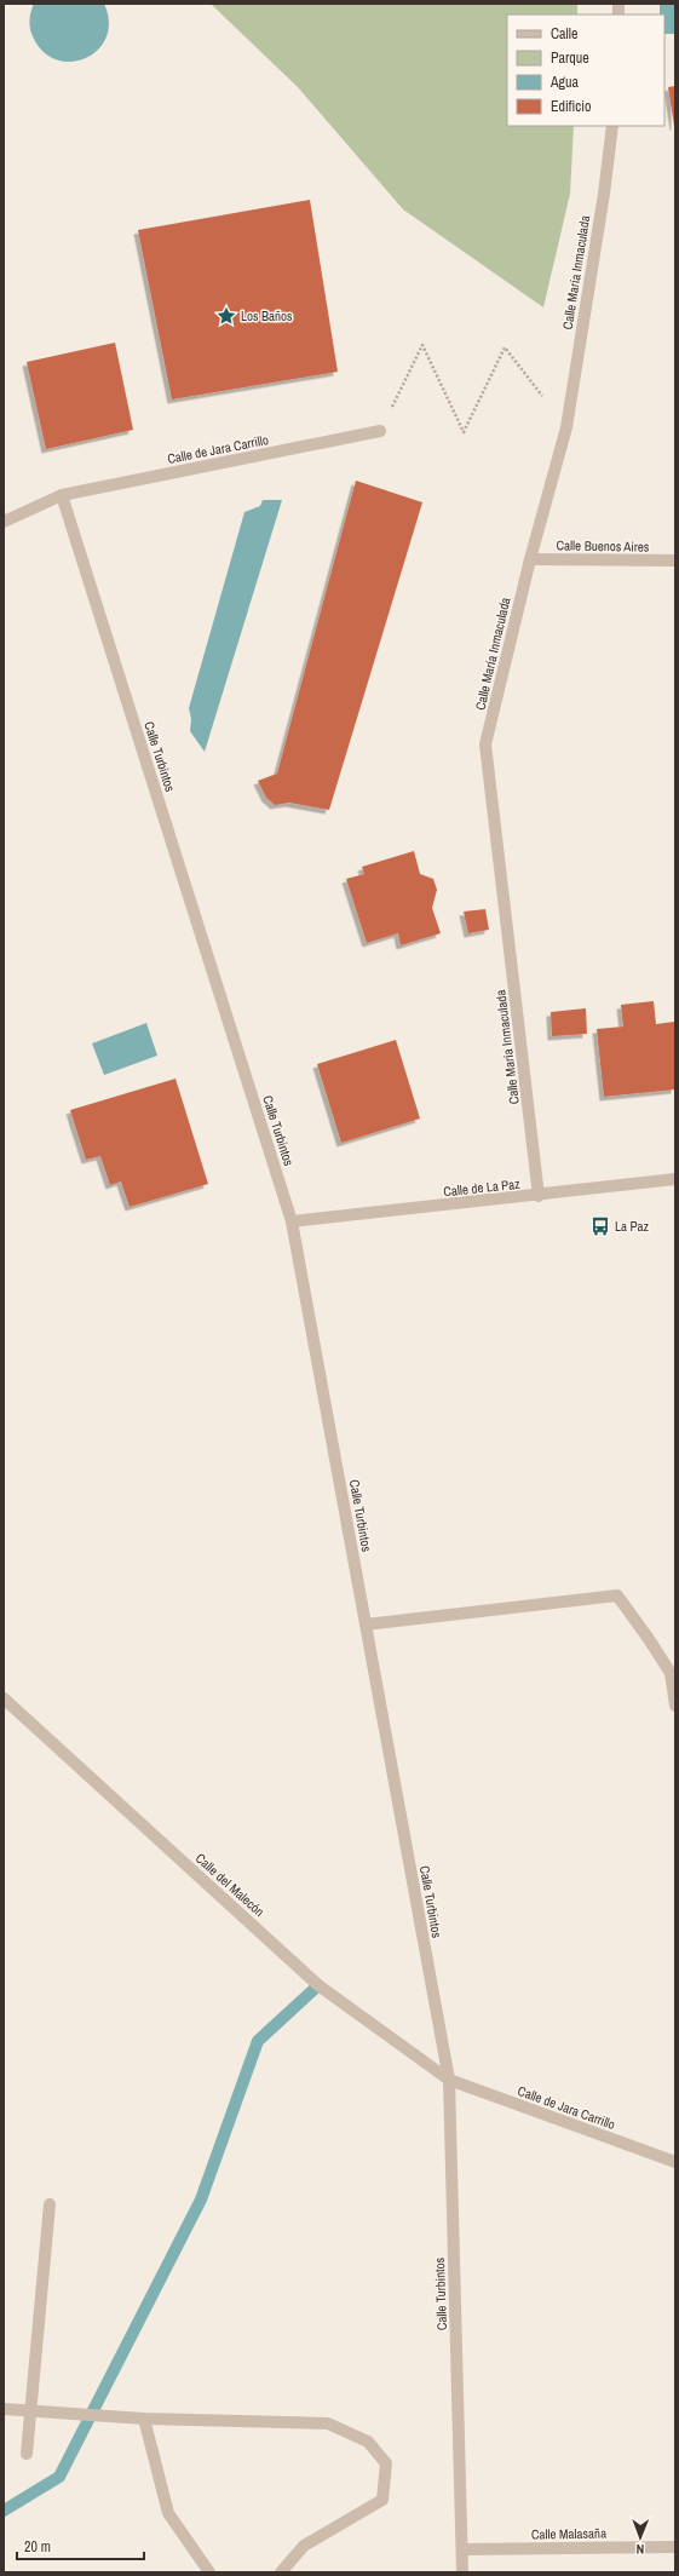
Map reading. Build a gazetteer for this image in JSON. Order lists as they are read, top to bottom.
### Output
{
  "streets": {
    "street": [
      "Calle María Inmaculada",
      "Calle de Jara Carrillo",
      "Calle Buenos Aires",
      "Calle Turbintos",
      "Calle de La Paz",
      "Calle del Malecón",
      "Calle Malasaña"
    ]
  },
  "crossings": [
    ["Calle María Inmaculada", "Calle Buenos Aires"],
    ["Calle María Inmaculada", "Calle de La Paz"],
    ["Calle de Jara Carrillo", "Calle Turbintos"],
    ["Calle de Jara Carrillo", "Calle del Malecón"],
    ["Calle Turbintos", "Calle de La Paz"],
    ["Calle Turbintos", "Calle del Malecón"],
    ["Calle Turbintos", "Calle Malasaña"]
  ],
  "places": {
    "place": ["Los Baños"],
    "bus stop": ["La Paz"]
  },
  "legend": [
    "Calle",
    "Parque",
    "Agua",
    "Edificio"
  ],
  "scale_bar": "20 m",
  "north": "bottom"
}
